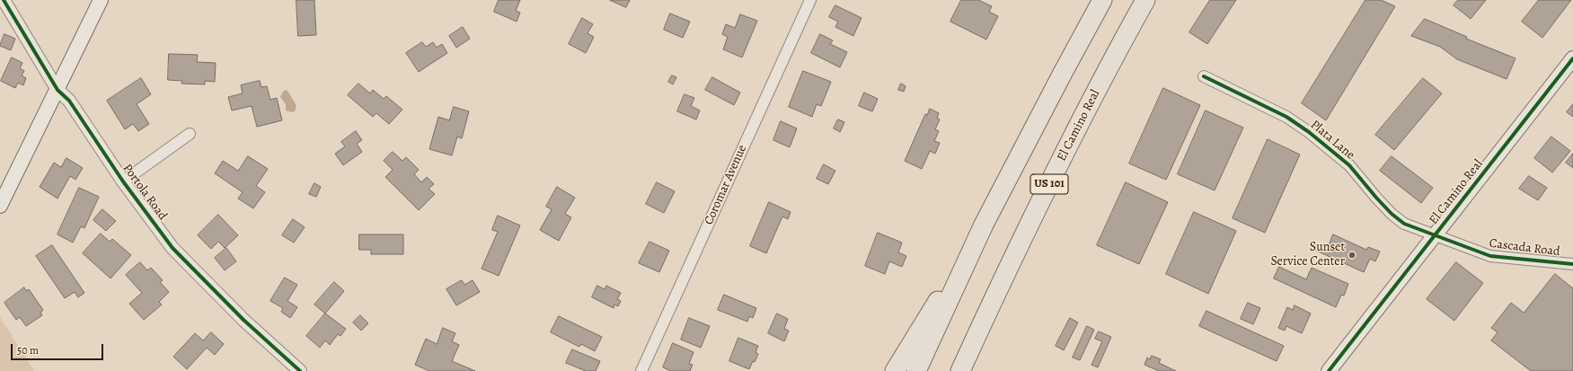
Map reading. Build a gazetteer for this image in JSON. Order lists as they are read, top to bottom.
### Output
{
  "streets": {
    "highway": ["El Camino Real", "US 101"],
    "street": [
      "Plata Lane",
      "Coromar Avenue",
      "Portola Road",
      "Cascada Road"
    ]
  },
  "crossings": [
    ["El Camino Real", "Plata Lane"],
    ["El Camino Real", "Cascada Road"],
    ["Plata Lane", "Cascada Road"]
  ],
  "places": ["Sunset Service Center"],
  "scale_bar": "50 m"
}
